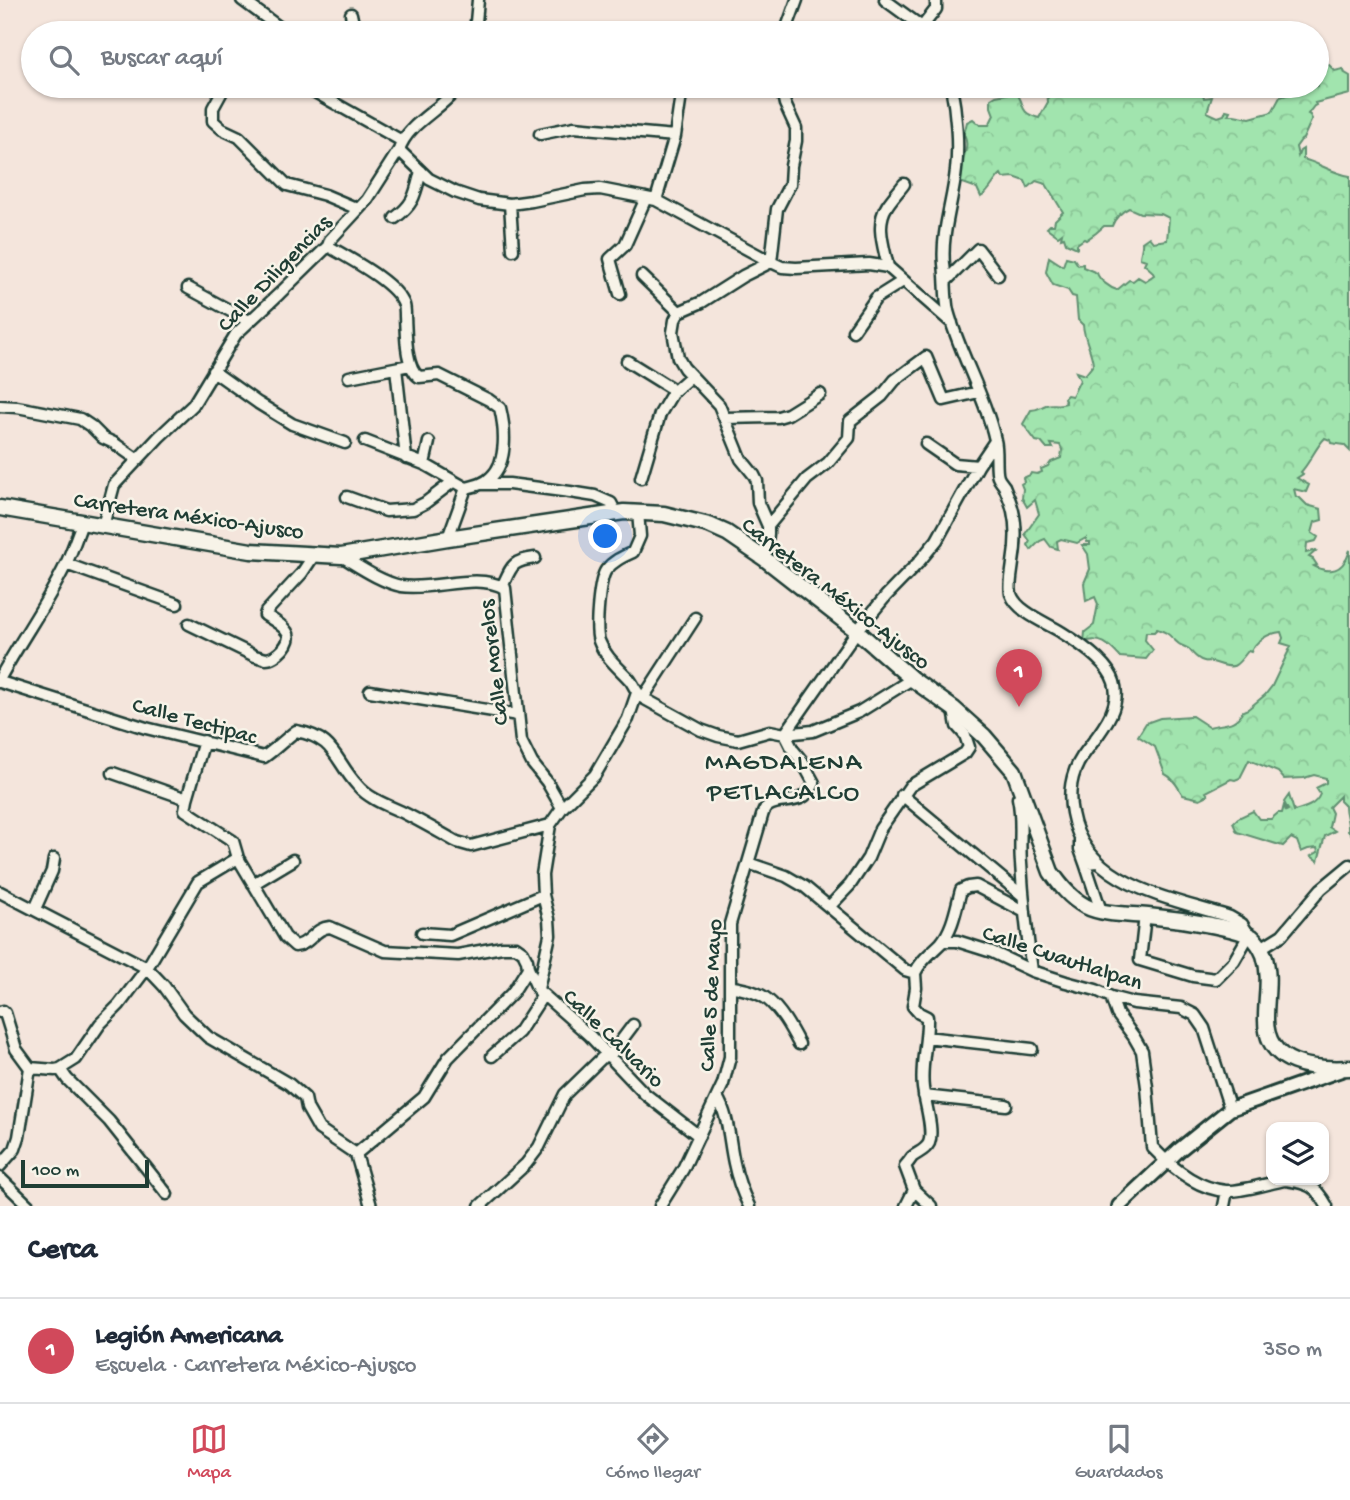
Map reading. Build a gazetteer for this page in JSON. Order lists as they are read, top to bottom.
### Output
{
  "streets": {
    "main road": ["Carretera México-Ajusco"],
    "street": [
      "Calle Diligencias",
      "Calle Morelos",
      "Calle Tectipac",
      "Calle Cuautlalpan",
      "Calle 5 de Mayo",
      "Calle Calvario"
    ]
  },
  "crossings": [
    ["Calle Diligencias", "Carretera México-Ajusco"],
    ["Carretera México-Ajusco", "Calle Morelos"],
    ["Calle Tectipac", "Calle Calvario"],
    ["Calle 5 de Mayo", "Calle Calvario"]
  ],
  "districts": ["MAGDALENA PETLACALCO"],
  "scale_bar": "100 m",
  "page": {
    "search": "Buscar aquí",
    "pins": "1",
    "scale": "100 m",
    "heading": "Cerca",
    "list": [
      {
        "mark": "1",
        "name": "Legión Americana",
        "note": "Escuela · Carretera México-Ajusco",
        "value": "350 m"
      }
    ],
    "nav": ["Mapa", "Cómo llegar", "Guardados"]
  }
}
